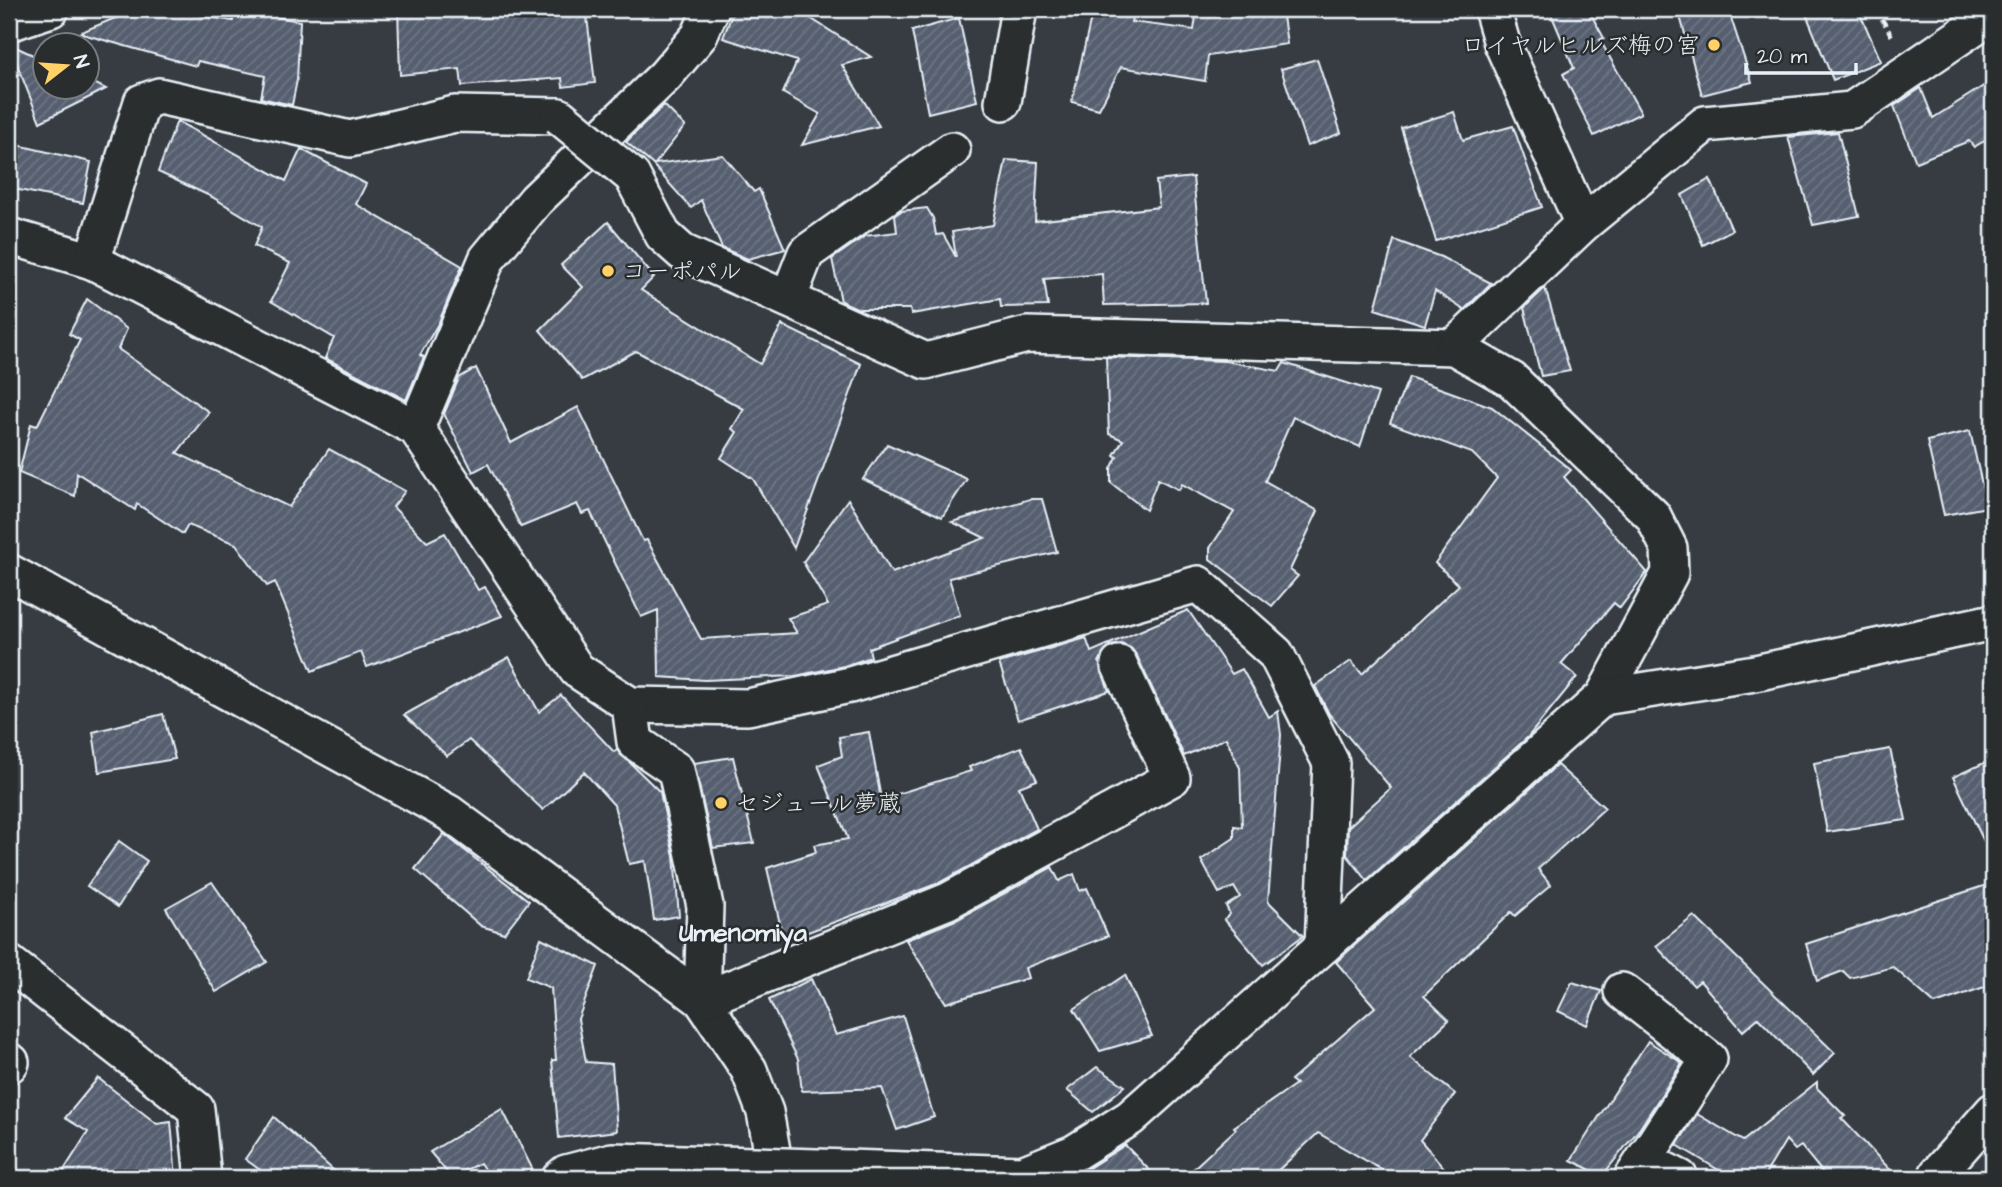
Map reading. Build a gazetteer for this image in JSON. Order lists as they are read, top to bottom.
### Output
{
  "districts": ["Umenomiya"],
  "places": ["ロイヤルヒルズ梅の宮", "コーポパル", "セジュール夢蔵"],
  "scale_bar": "20 m",
  "north": "right"
}
